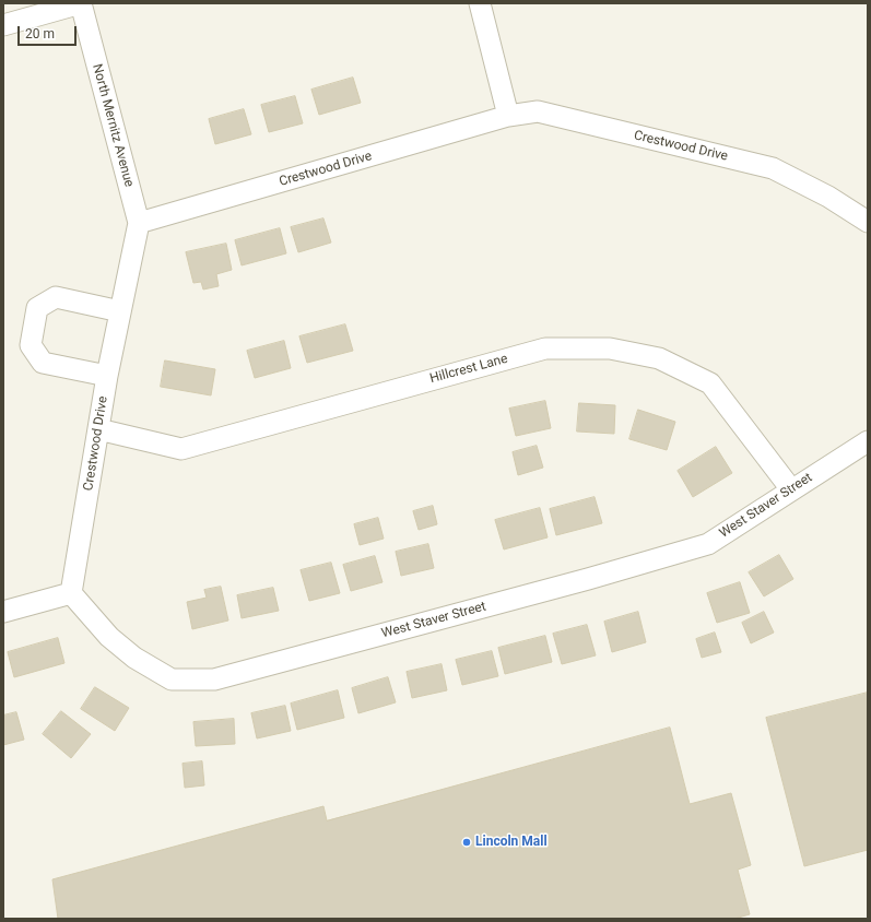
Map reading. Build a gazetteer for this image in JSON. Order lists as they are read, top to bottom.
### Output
{
  "streets": {
    "street": [
      "North Mernitz Avenue",
      "Crestwood Drive",
      "Hillcrest Lane",
      "West Staver Street"
    ]
  },
  "crossings": [
    ["North Mernitz Avenue", "Crestwood Drive"],
    ["Crestwood Drive", "Hillcrest Lane"],
    ["Crestwood Drive", "West Staver Street"],
    ["Hillcrest Lane", "West Staver Street"]
  ],
  "places": ["Lincoln Mall"],
  "scale_bar": "20 m"
}
